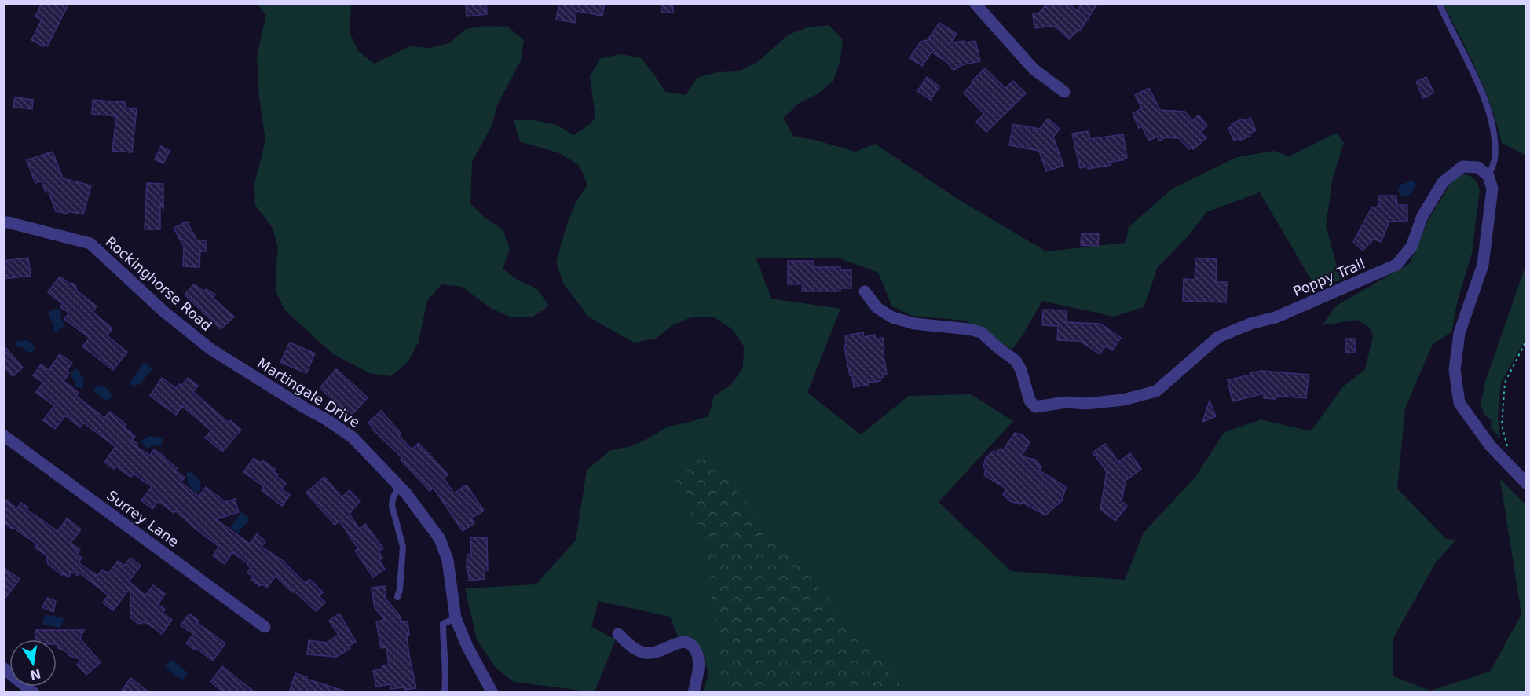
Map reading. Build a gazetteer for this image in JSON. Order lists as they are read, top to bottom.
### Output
{
  "streets": {
    "street": [
      "Poppy Trail",
      "Rockinghorse Road",
      "Martingale Drive",
      "Surrey Lane"
    ]
  },
  "crossings": [
    ["Rockinghorse Road", "Martingale Drive"]
  ],
  "north": "bottom"
}
